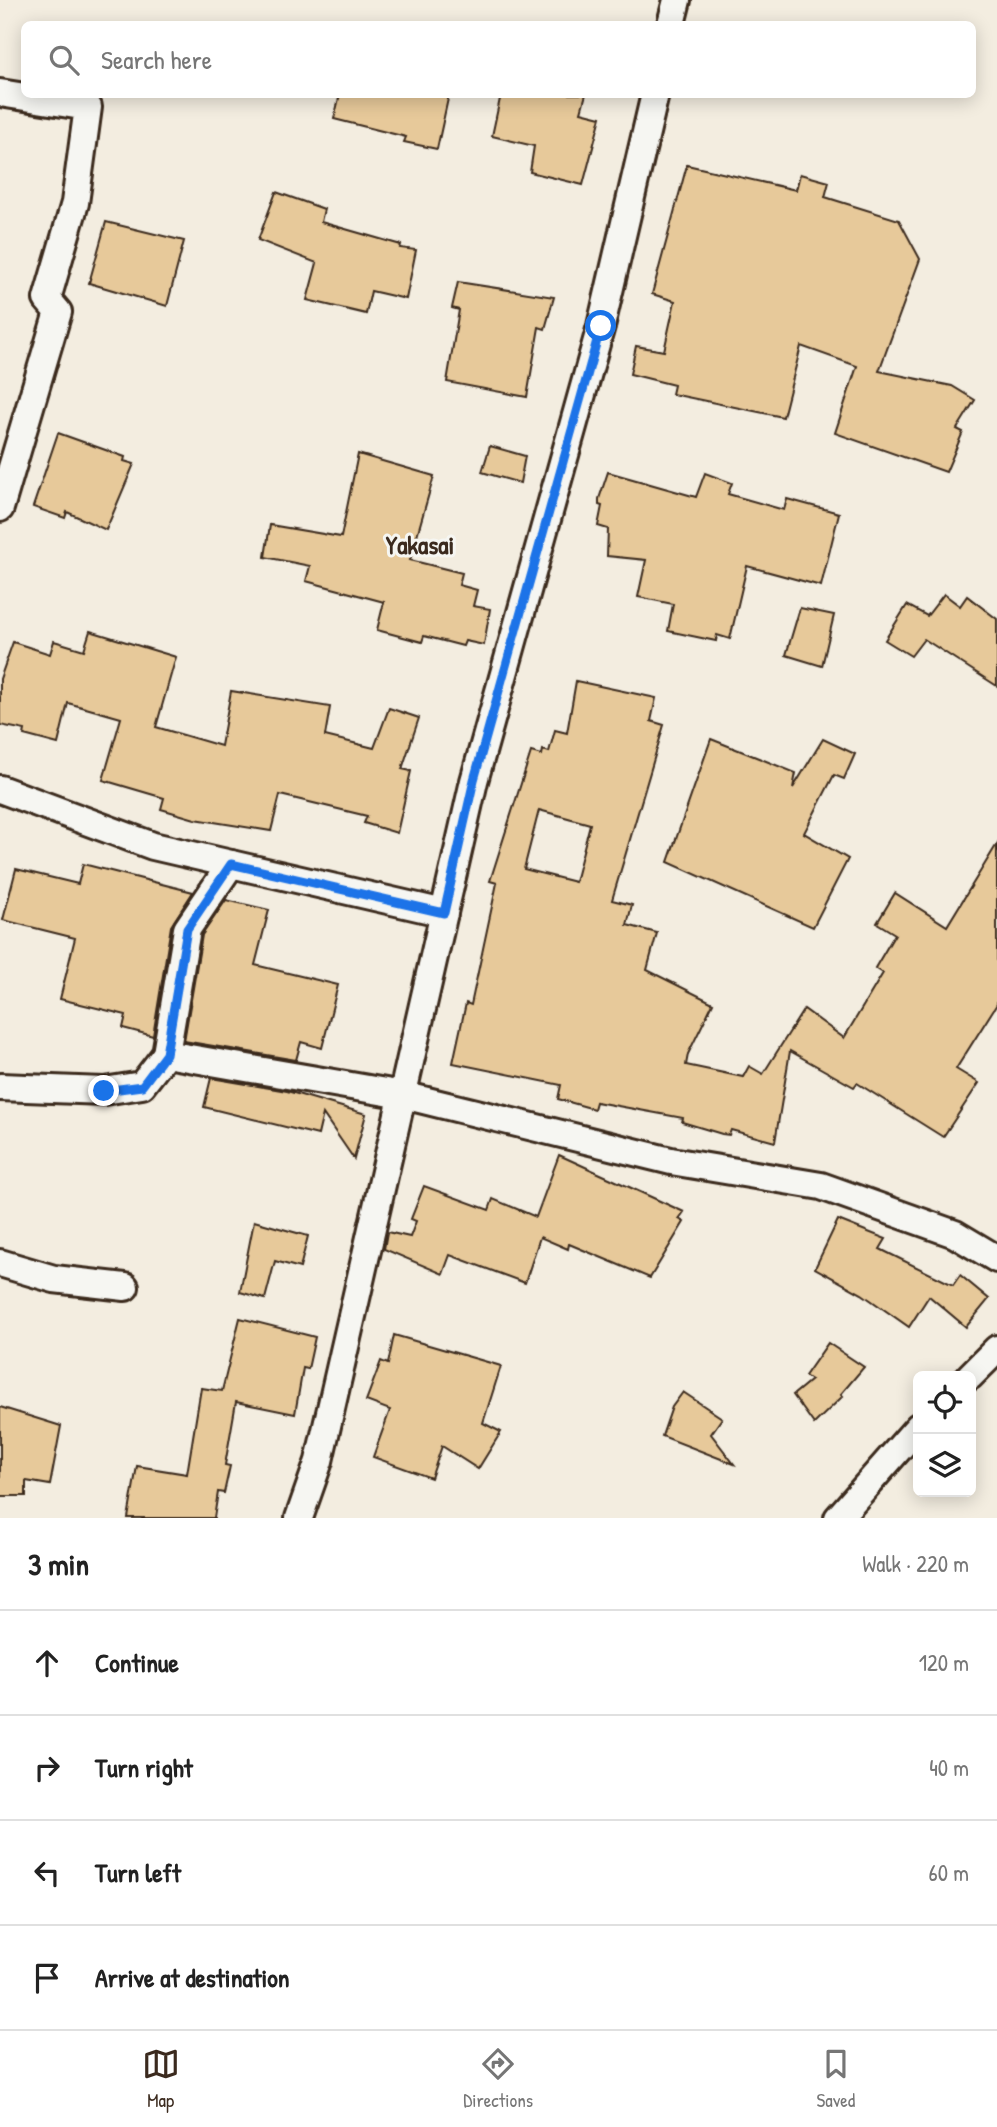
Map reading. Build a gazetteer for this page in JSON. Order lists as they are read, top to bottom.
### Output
{
  "districts": ["Yakasai"],
  "page": {
    "search": "Search here",
    "heading": ["3 min", "Walk · 220 m"],
    "list": [
      ["Continue", "120 m"],
      ["Turn right", "40 m"],
      ["Turn left", "60 m"],
      "Arrive at destination"
    ],
    "nav": ["Map", "Directions", "Saved"]
  }
}
